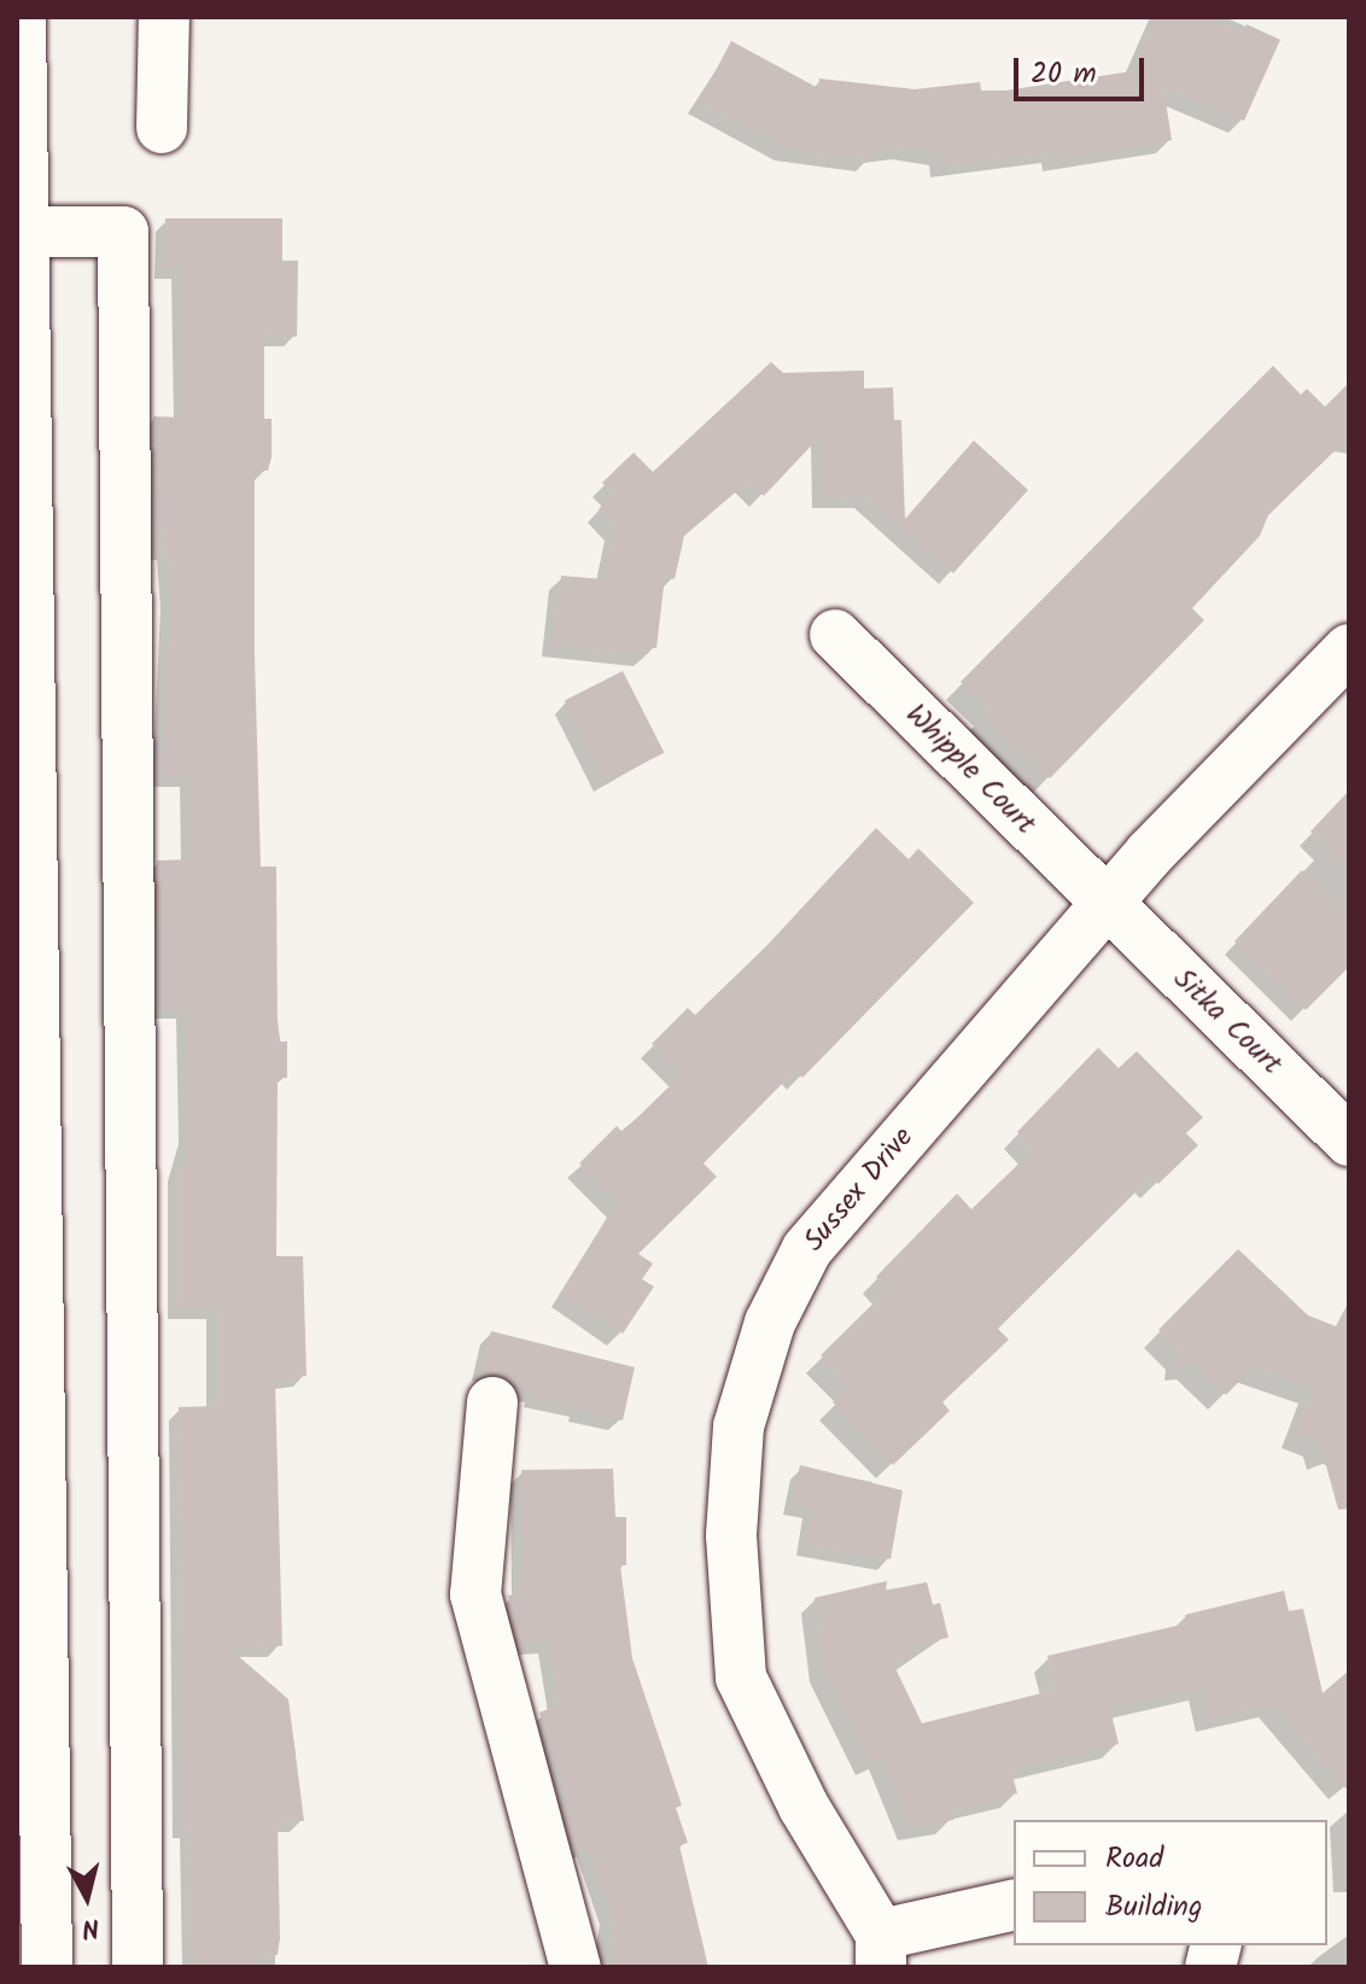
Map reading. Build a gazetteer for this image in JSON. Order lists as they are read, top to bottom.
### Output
{
  "streets": {
    "street": ["Whipple Court", "Sitka Court", "Sussex Drive"]
  },
  "crossings": [
    ["Whipple Court", "Sitka Court"],
    ["Whipple Court", "Sussex Drive"],
    ["Sitka Court", "Sussex Drive"]
  ],
  "legend": ["Road", "Building"],
  "scale_bar": "20 m",
  "north": "bottom"
}
